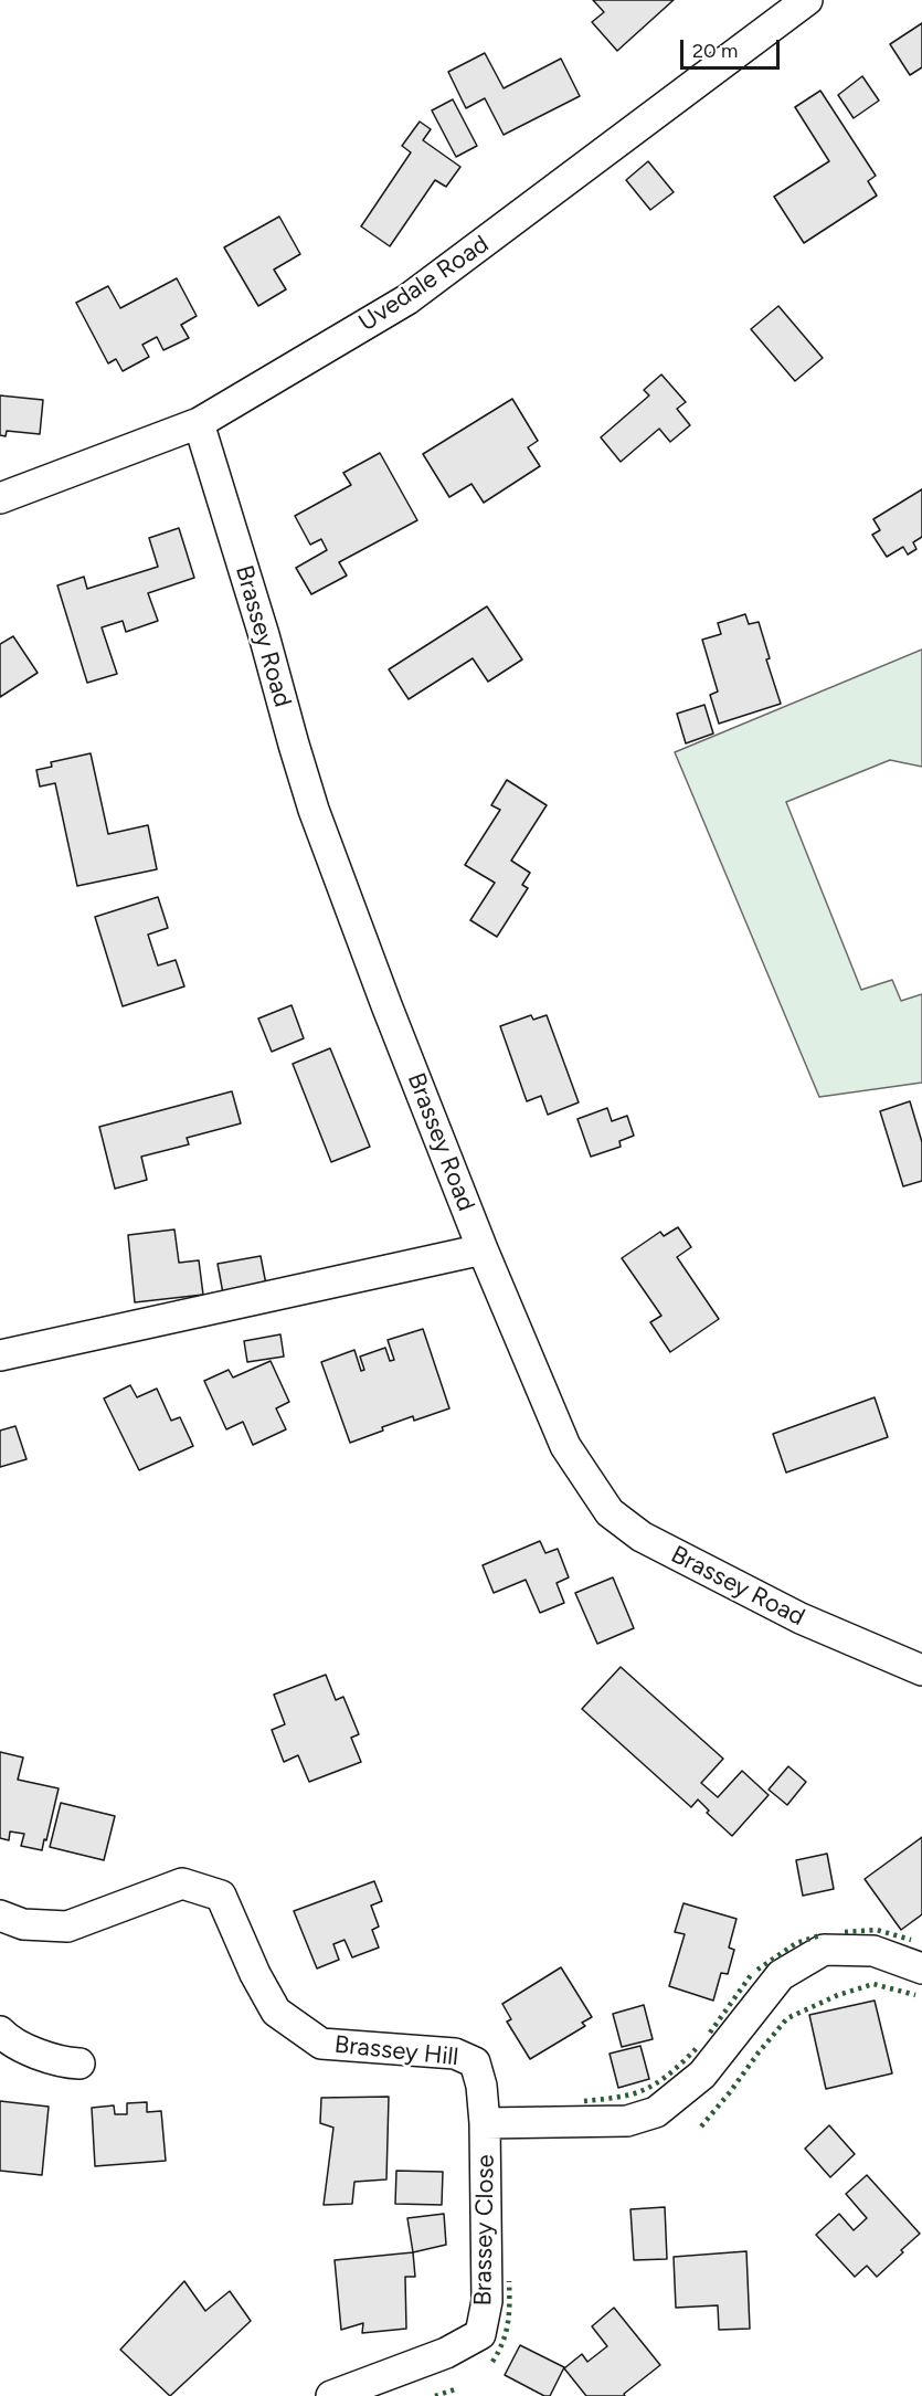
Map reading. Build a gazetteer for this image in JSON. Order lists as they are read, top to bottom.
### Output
{
  "streets": {
    "street": [
      "Uvedale Road",
      "Brassey Road",
      "Brassey Hill",
      "Brassey Close"
    ]
  },
  "crossings": [
    ["Uvedale Road", "Brassey Road"],
    ["Brassey Hill", "Brassey Close"]
  ],
  "scale_bar": "20 m"
}
